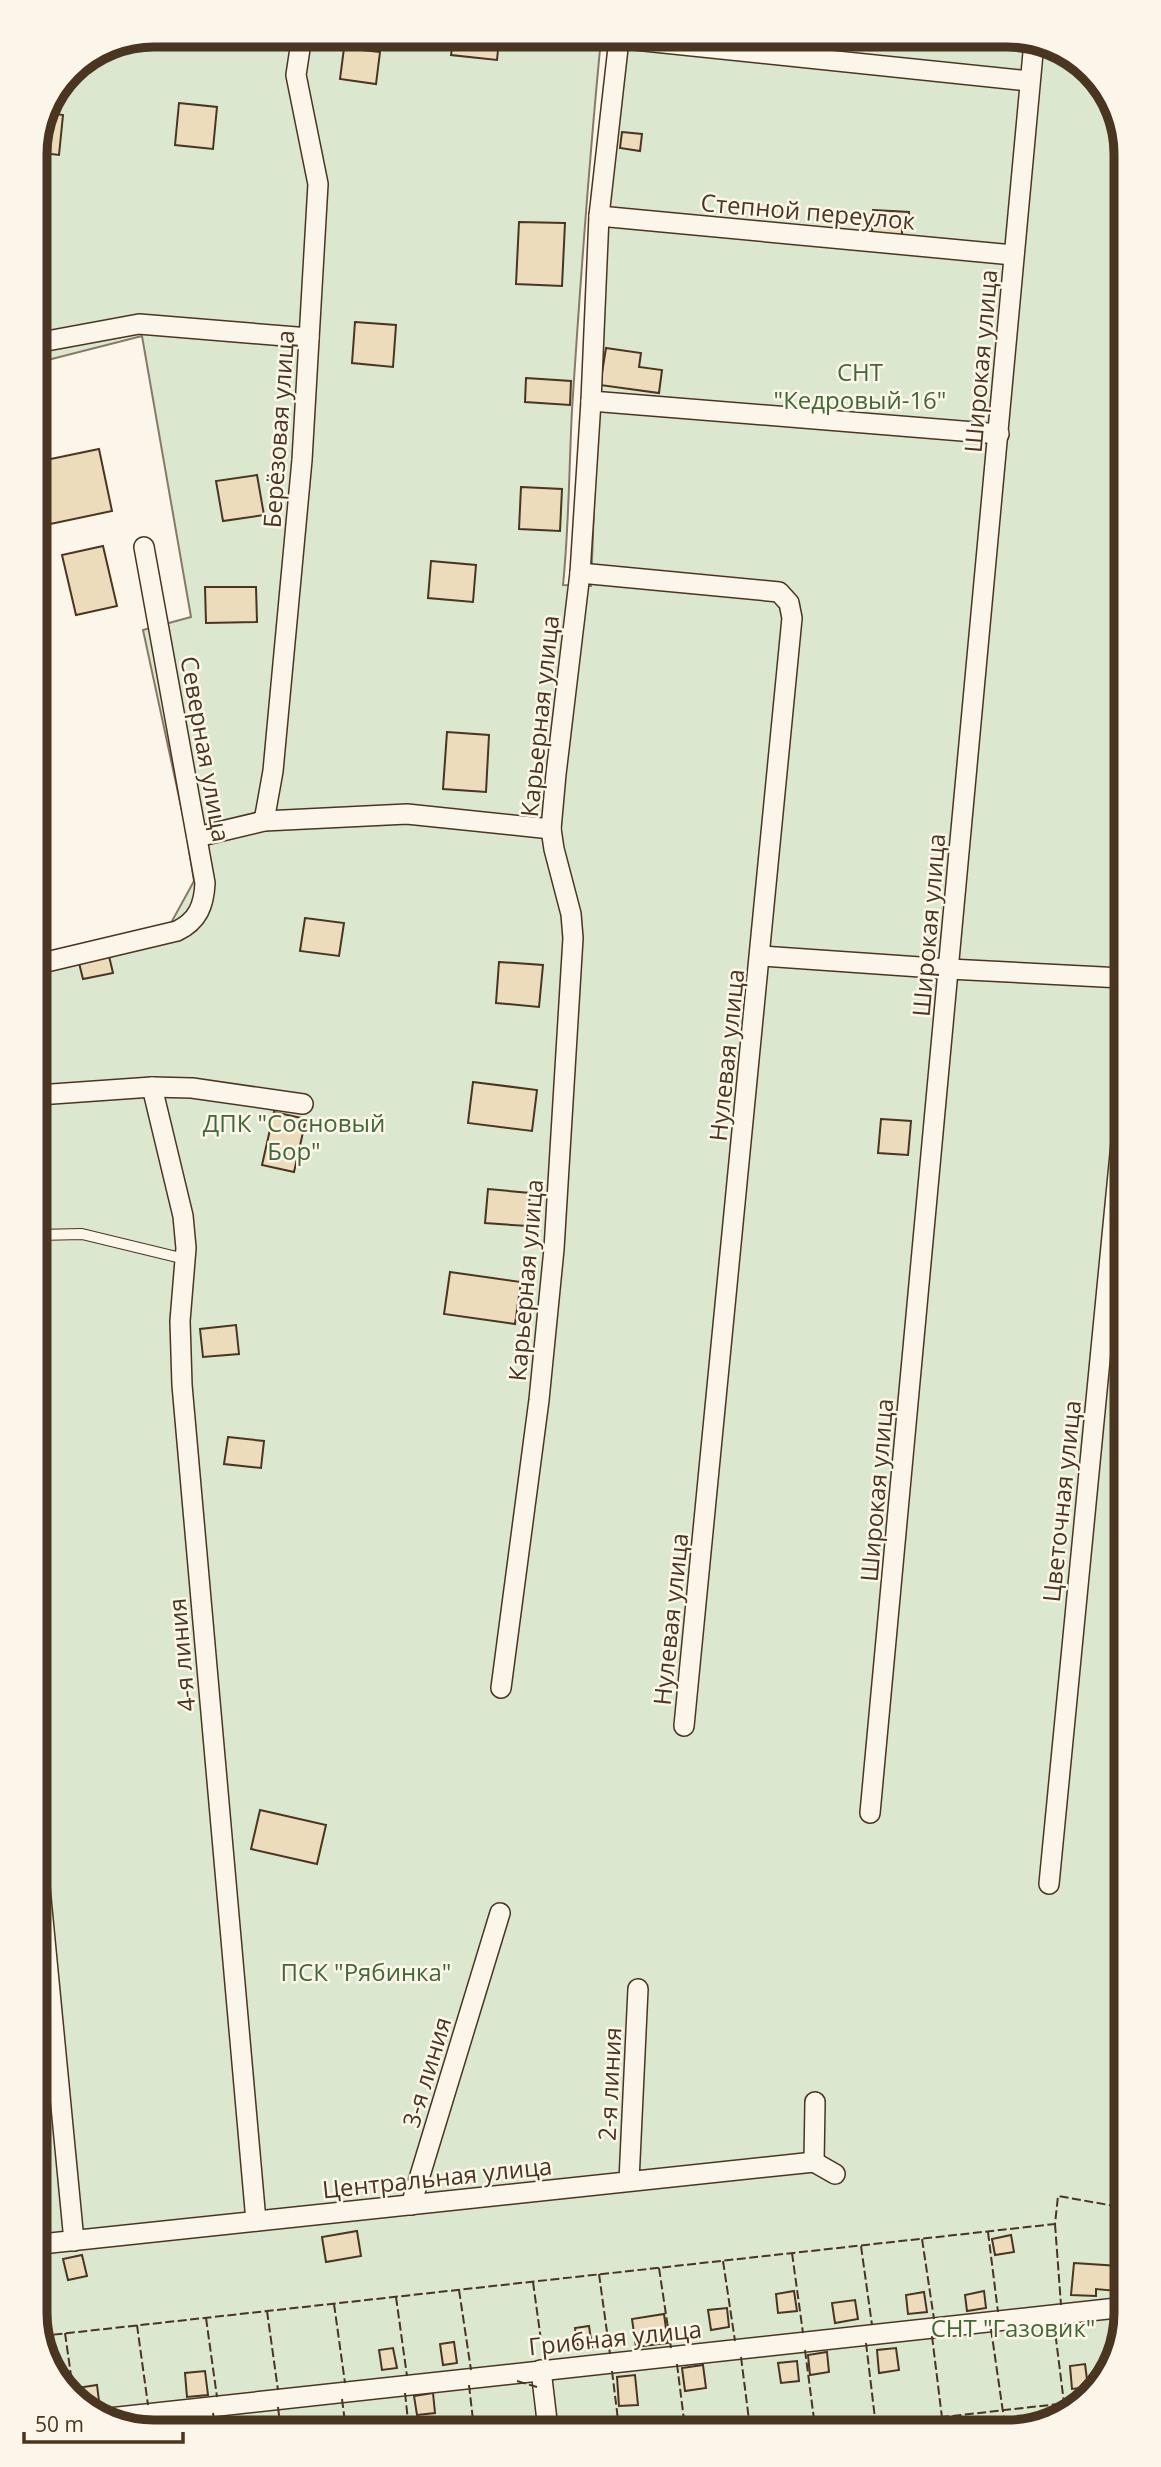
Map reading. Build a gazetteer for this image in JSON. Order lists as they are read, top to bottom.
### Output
{
  "streets": {
    "street": [
      "Степной переулок",
      "Широкая улица",
      "Берёзовая улица",
      "Карьерная улица",
      "Северная улица",
      "Нулевая улица",
      "Цветочная улица",
      "4-я линия",
      "3-я линия",
      "2-я линия",
      "Центральная улица",
      "Грибная улица"
    ]
  },
  "crossings": [
    ["Степной переулок", "Широкая улица"],
    ["Степной переулок", "Карьерная улица"],
    ["Карьерная улица", "Нулевая улица"],
    ["4-я линия", "Центральная улица"],
    ["3-я линия", "Центральная улица"],
    ["2-я линия", "Центральная улица"]
  ],
  "parks": [
    "СНТ \"Кедровый-16\"",
    "ДПК \"Сосновый Бор\"",
    "ПСК \"Рябинка\"",
    "СНТ \"Газовик\""
  ],
  "scale_bar": "50 m"
}
